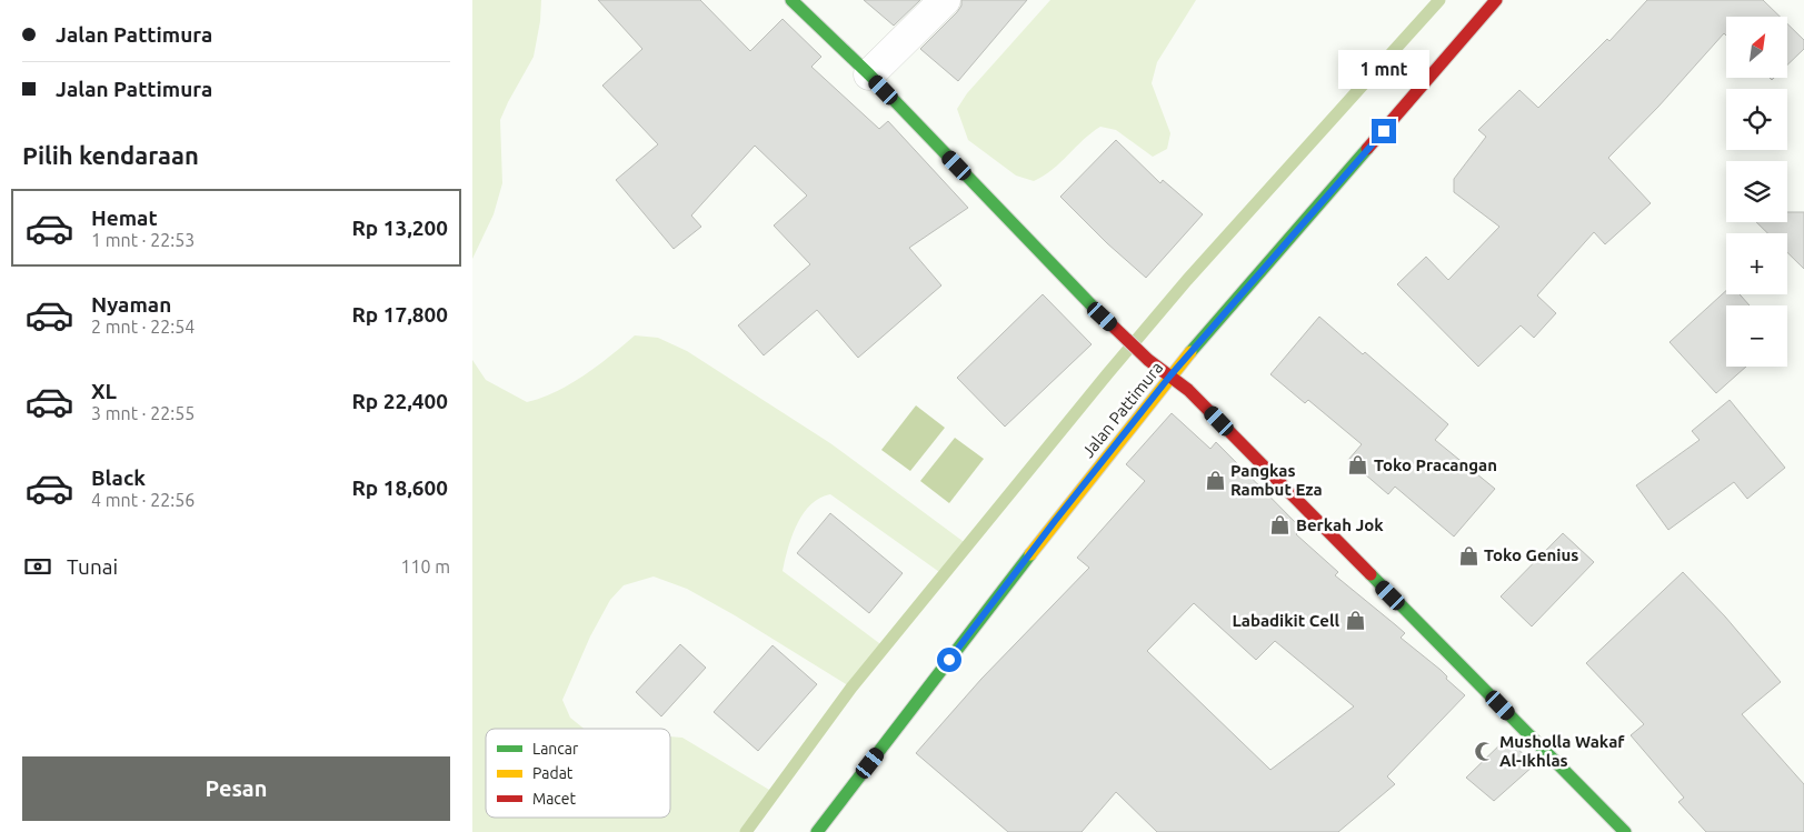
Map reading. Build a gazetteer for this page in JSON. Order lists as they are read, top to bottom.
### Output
{
  "streets": {
    "street": ["Jalan Pattimura"]
  },
  "places": {
    "shop": [
      "Toko Pracangan",
      "Pangkas Rambut Eza",
      "Berkah Jok",
      "Toko Genius",
      "Labadikit Cell"
    ],
    "mosque": ["Musholla Wakaf Al-Ikhlas"]
  },
  "legend": ["Lancar", "Padat", "Macet"],
  "north": "top right",
  "page": {
    "banner": ["Jalan Pattimura", "Jalan Pattimura"],
    "map_buttons": ["+", "−"],
    "bubble": "1 mnt",
    "heading": "Pilih kendaraan",
    "list": [
      {
        "name": "Hemat",
        "note": "1 mnt · 22:53",
        "value": "Rp 13,200"
      },
      {
        "name": "Nyaman",
        "note": "2 mnt · 22:54",
        "value": "Rp 17,800"
      },
      {
        "name": "XL",
        "note": "3 mnt · 22:55",
        "value": "Rp 22,400"
      },
      {
        "name": "Black",
        "note": "4 mnt · 22:56",
        "value": "Rp 18,600"
      }
    ],
    "pay": ["Tunai", "110 m"],
    "buttons": "Pesan"
  }
}
